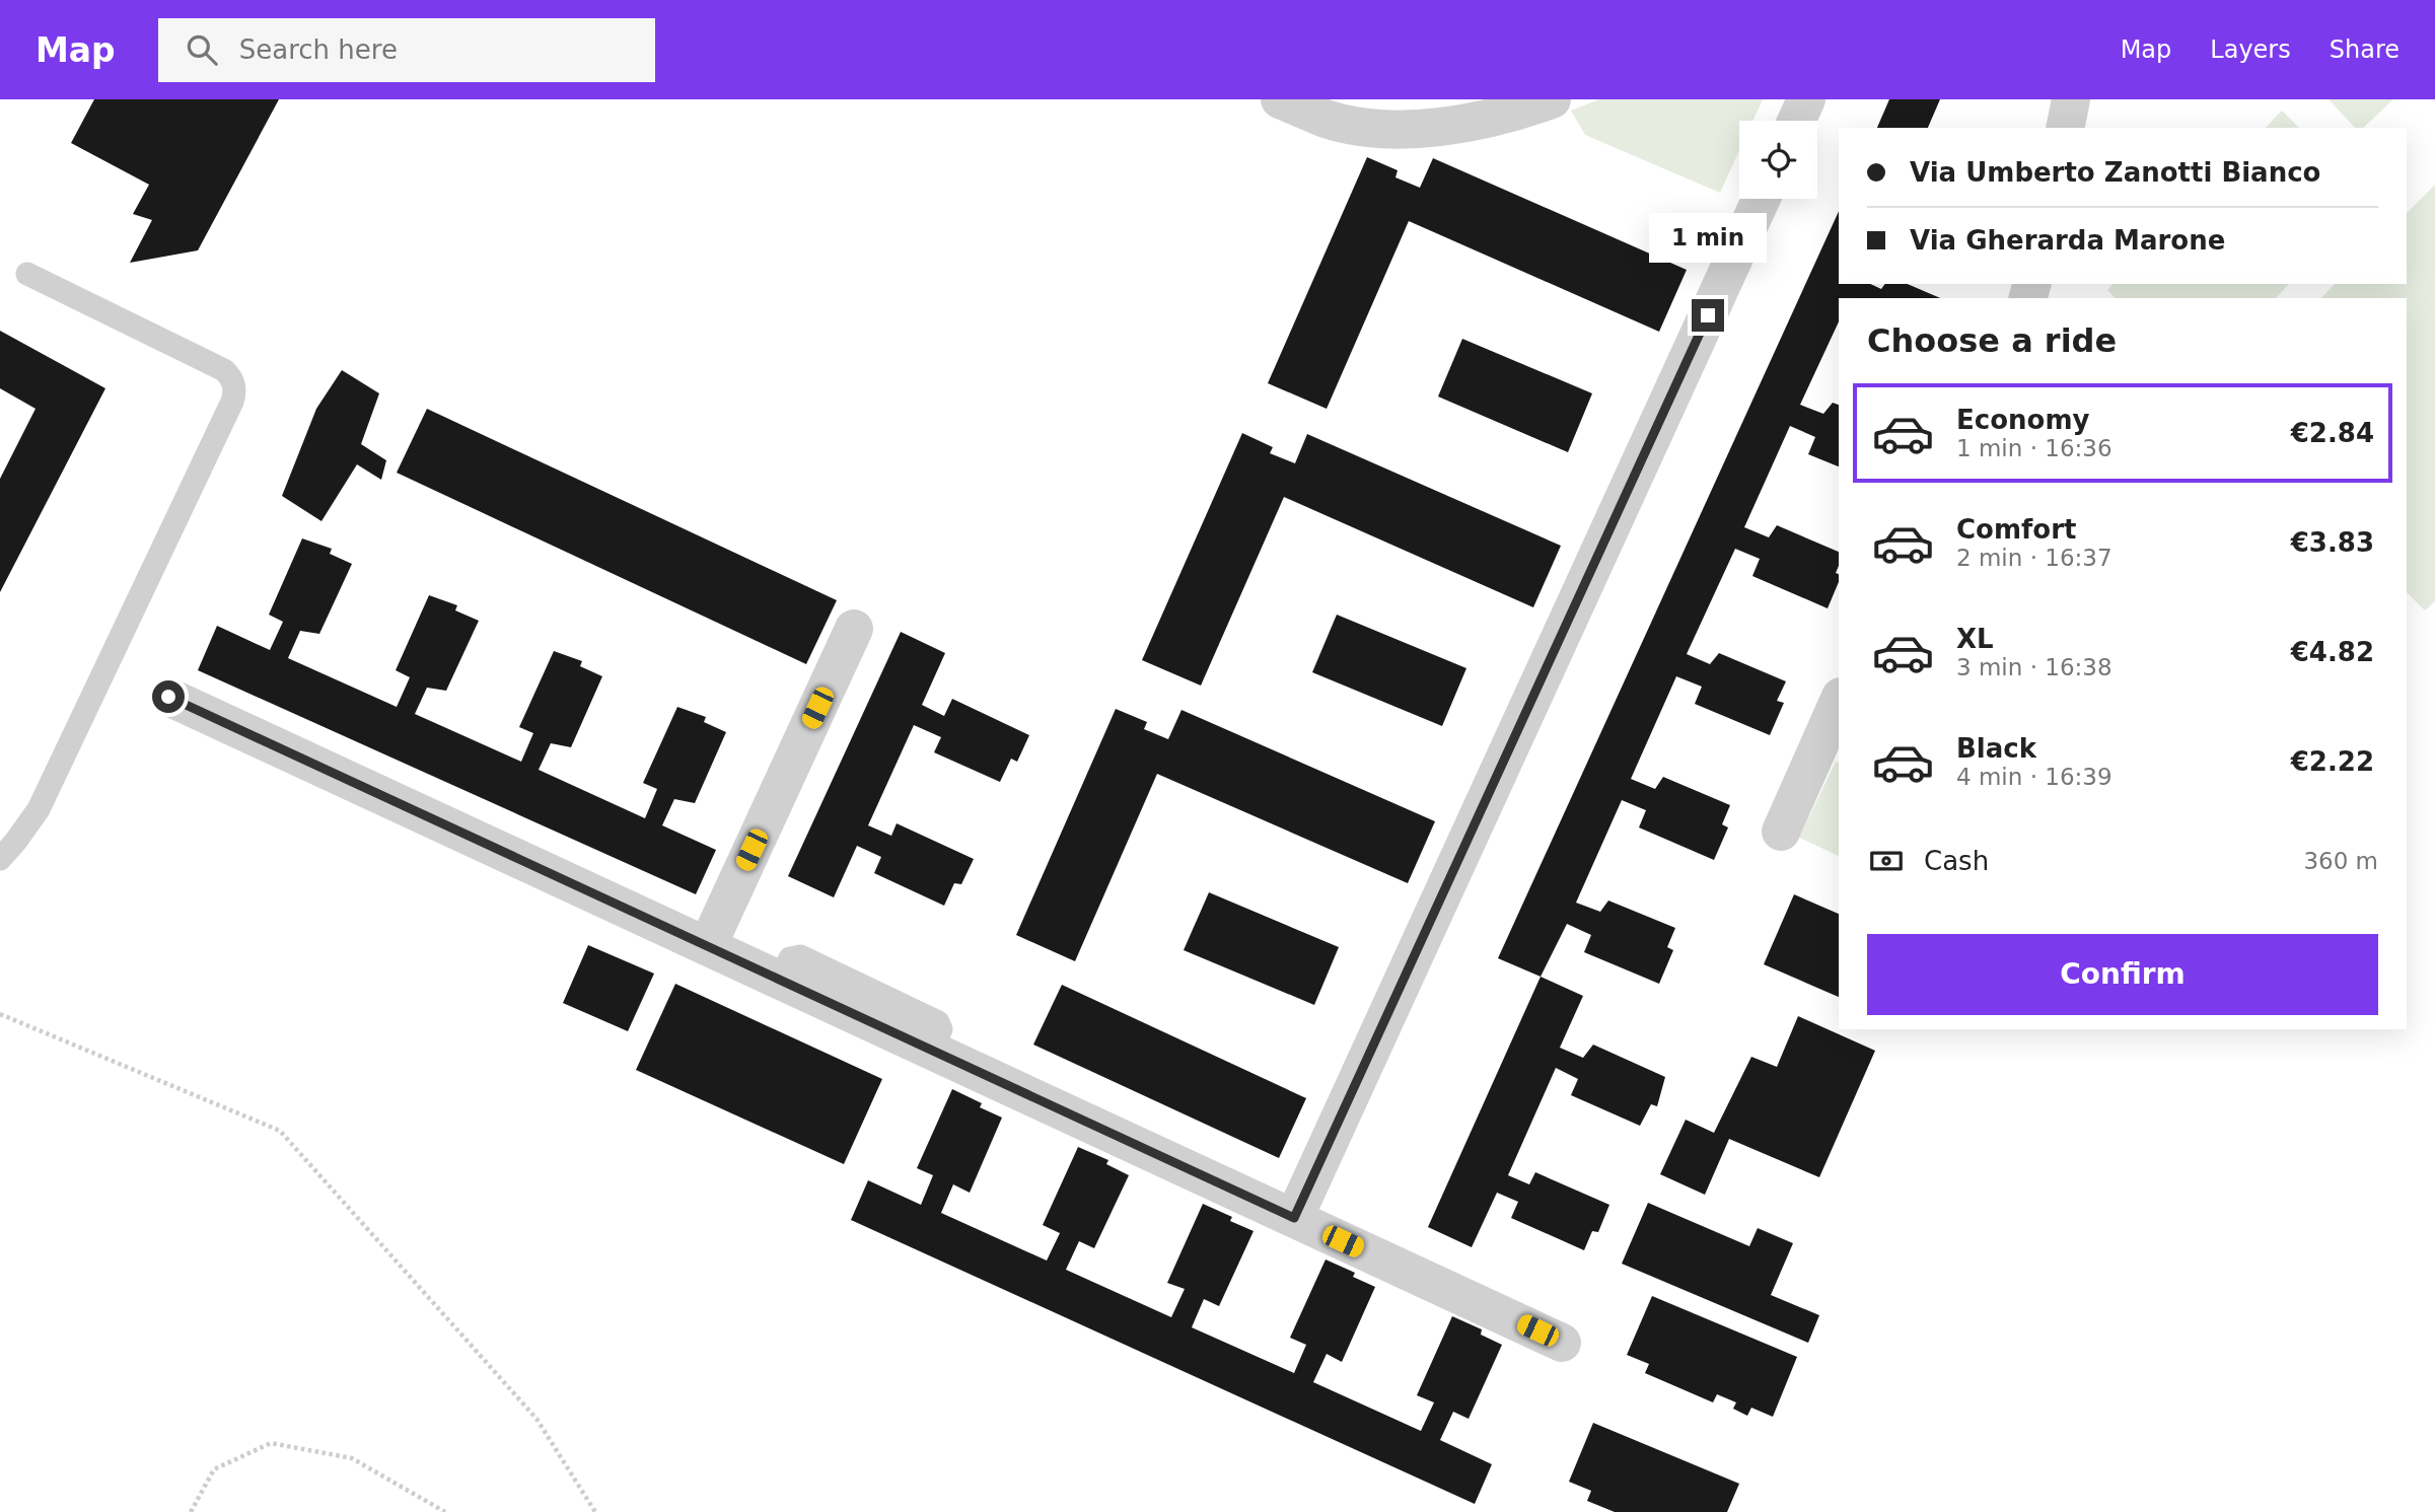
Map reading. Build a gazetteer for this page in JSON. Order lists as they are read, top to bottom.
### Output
{
  "page": {
    "header": "Map",
    "search": "Search here",
    "nav": ["Map", "Layers", "Share"],
    "banner": ["Via Umberto Zanotti Bianco", "Via Gherarda Marone"],
    "bubble": "1 min",
    "heading": "Choose a ride",
    "list": [
      {
        "name": "Economy",
        "note": "1 min · 16:36",
        "value": "€2.84"
      },
      {
        "name": "Comfort",
        "note": "2 min · 16:37",
        "value": "€3.83"
      },
      {
        "name": "XL",
        "note": "3 min · 16:38",
        "value": "€4.82"
      },
      {
        "name": "Black",
        "note": "4 min · 16:39",
        "value": "€2.22"
      }
    ],
    "pay": ["Cash", "360 m"],
    "buttons": "Confirm"
  }
}
